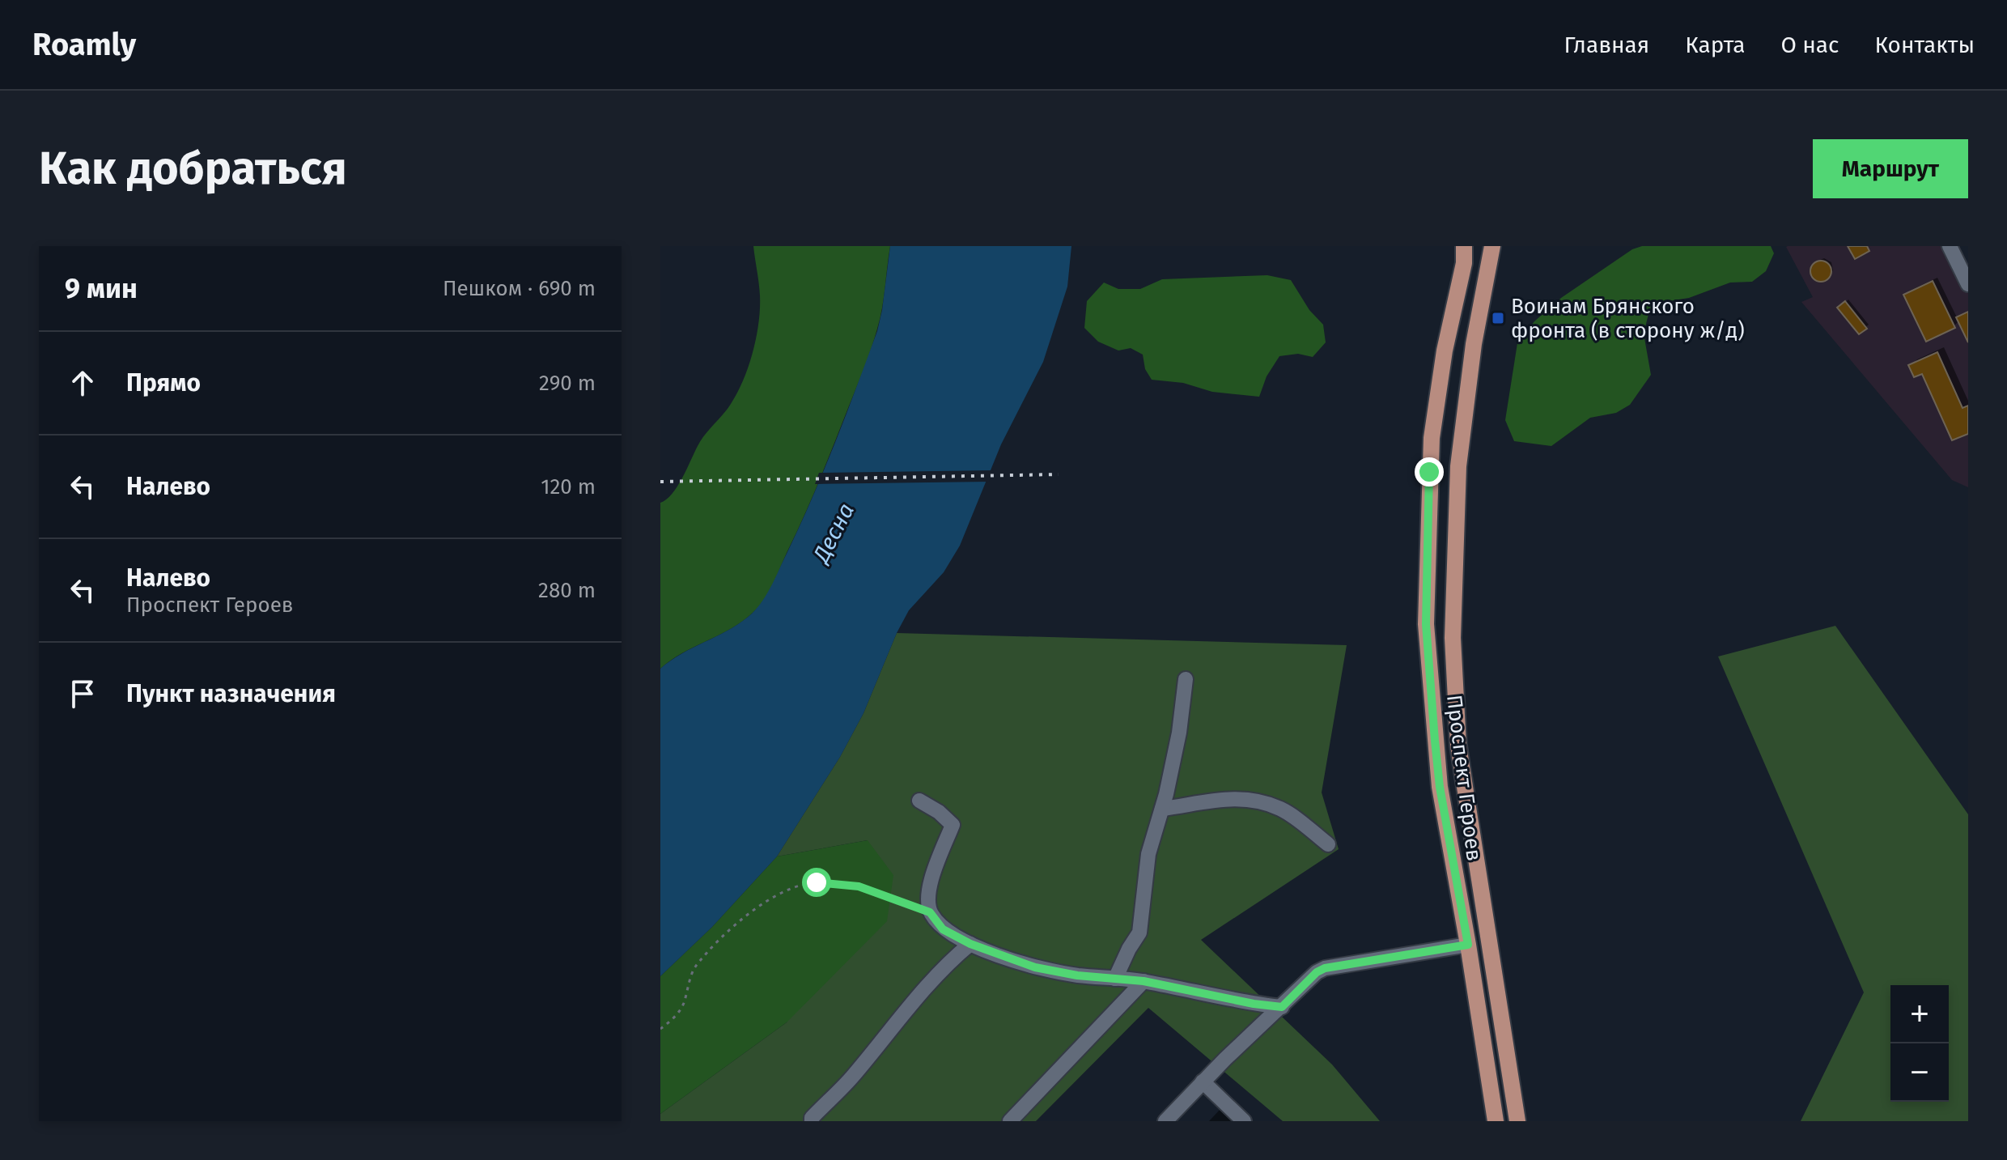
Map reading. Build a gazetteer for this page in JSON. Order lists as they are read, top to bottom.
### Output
{
  "streets": {
    "main road": ["Проспект Героев"]
  },
  "water": ["Десна"],
  "places": {
    "transit": ["Воинам Брянского фронта (в сторону ж/д)"]
  },
  "page": {
    "header": "Roamly",
    "nav": [
      "Главная",
      "Карта",
      "О нас",
      "Контакты"
    ],
    "buttons": "Маршрут",
    "title": "Как добраться",
    "heading": ["9 мин", "Пешком · 690 m"],
    "list": [
      ["Прямо", "290 m"],
      ["Налево", "120 m"],
      ["Налево", "Проспект Героев", "280 m"],
      "Пункт назначения"
    ],
    "map_buttons": ["+", "−"]
  }
}
